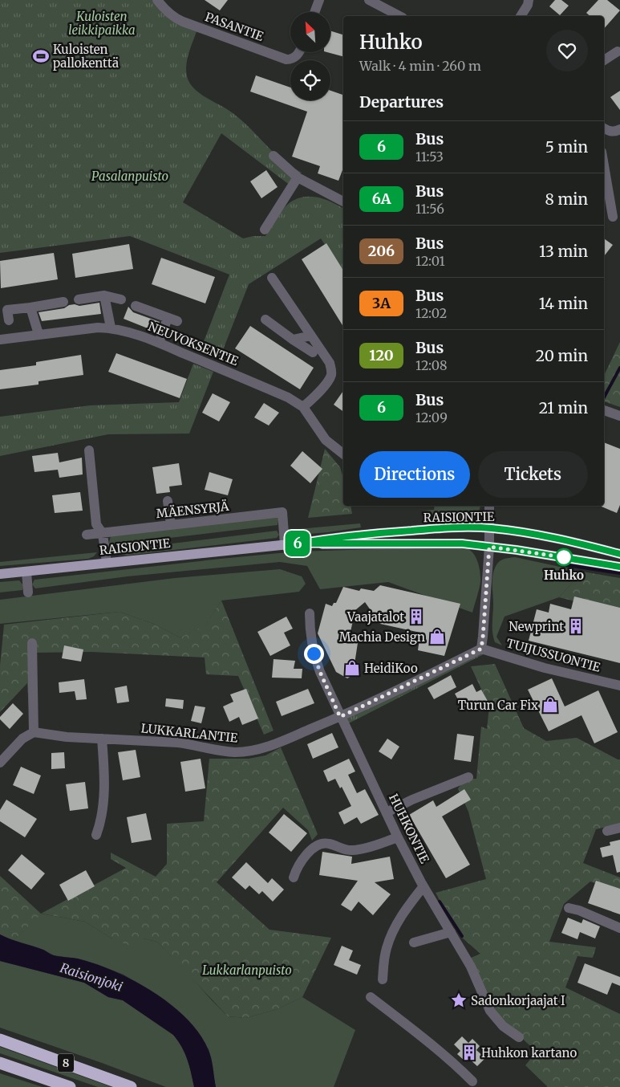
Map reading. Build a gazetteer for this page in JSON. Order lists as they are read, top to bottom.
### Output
{
  "streets": {
    "highway": ["8"],
    "main road": ["RAISIONTIE"],
    "street": [
      "PASANTIE",
      "NEUVOKSENTIE",
      "MÄENSYRJÄ",
      "TUIJUSSUONTIE",
      "LUKKARLANTIE",
      "HUHKONTIE"
    ]
  },
  "crossings": [
    ["MÄENSYRJÄ", "RAISIONTIE"],
    ["TUIJUSSUONTIE", "LUKKARLANTIE"],
    ["LUKKARLANTIE", "HUHKONTIE"]
  ],
  "water": ["Raisionjoki"],
  "parks": ["Kuloisten leikkipaikka", "Pasalanpuisto", "Lukkarlanpuisto"],
  "places": {
    "sports": ["Kuloisten pallokenttä"],
    "other": ["Huhko"],
    "building": ["Vaajatalot", "Newprint", "Huhkon kartano"],
    "shop": ["Machia Design", "HeidiKoo", "Turun Car Fix"],
    "place": ["Sadonkorjaajat I"]
  },
  "lines": ["bus line 6"],
  "north": "top left",
  "page": {
    "on_map": "6",
    "heading": [
      ["Huhko", "Walk · 4 min · 260 m"],
      "Departures"
    ],
    "list": [
      {
        "mark": "6",
        "name": "Bus",
        "note": "11:53",
        "value": "5 min"
      },
      {
        "mark": "6A",
        "name": "Bus",
        "note": "11:56",
        "value": "8 min"
      },
      {
        "mark": "206",
        "name": "Bus",
        "note": "12:01",
        "value": "13 min"
      },
      {
        "mark": "3A",
        "name": "Bus",
        "note": "12:02",
        "value": "14 min"
      },
      {
        "mark": "120",
        "name": "Bus",
        "note": "12:08",
        "value": "20 min"
      },
      {
        "mark": "6",
        "name": "Bus",
        "note": "12:09",
        "value": "21 min"
      }
    ],
    "buttons": ["Directions", "Tickets"]
  }
}
